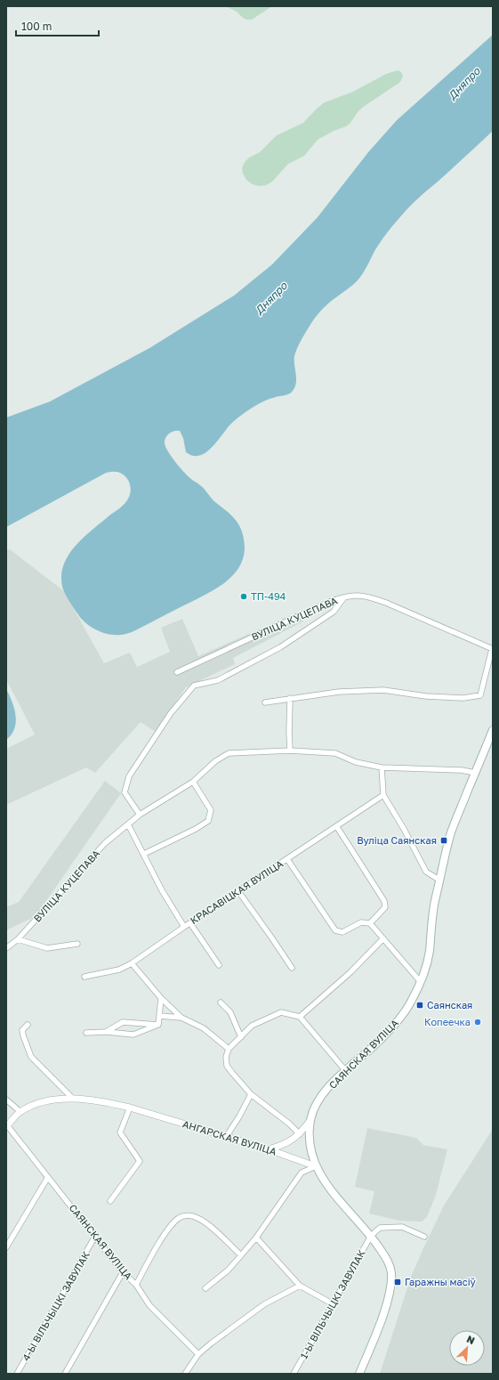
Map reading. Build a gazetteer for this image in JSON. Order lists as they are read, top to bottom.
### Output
{
  "streets": {
    "main road": ["САЯНСКАЯ ВУЛІЦА"],
    "street": [
      "ВУЛІЦА КУЦЕПАВА",
      "КРАСАВІЦКАЯ ВУЛІЦА",
      "АНГАРСКАЯ ВУЛІЦА",
      "1-Ы ВІЛЬЧЫЦКІ ЗАВУЛАК",
      "4-Ы ВІЛЬЧЫЦКІ ЗАВУЛАК"
    ]
  },
  "crossings": [
    ["ВУЛІЦА КУЦЕПАВА", "САЯНСКАЯ ВУЛІЦА"],
    ["САЯНСКАЯ ВУЛІЦА", "АНГАРСКАЯ ВУЛІЦА"],
    ["САЯНСКАЯ ВУЛІЦА", "4-Ы ВІЛЬЧЫЦКІ ЗАВУЛАК"]
  ],
  "water": ["Дняпро"],
  "places": {
    "other": ["ТП-494", "Копеечка"],
    "transit": ["Вуліца Саянская", "Саянская", "Гаражны масіў"]
  },
  "scale_bar": "100 m",
  "north": "top right"
}
